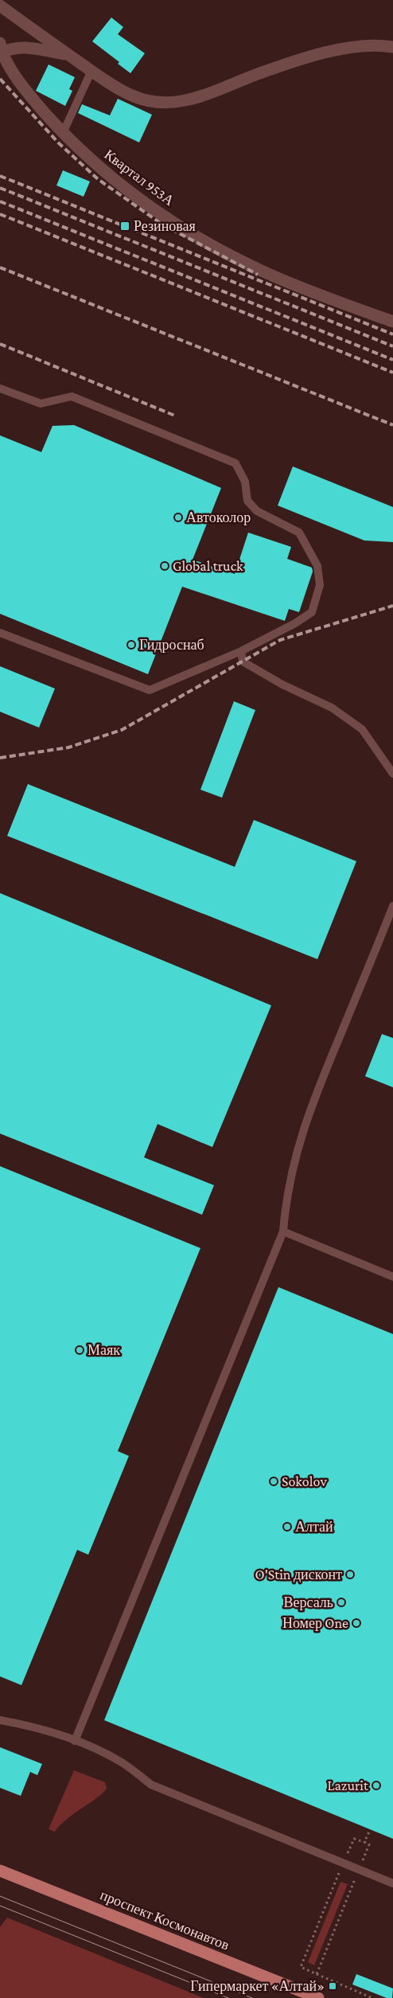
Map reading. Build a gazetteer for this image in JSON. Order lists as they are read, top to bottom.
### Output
{
  "streets": {
    "main road": ["проспект Космонавтов"],
    "street": ["Квартал 953А"]
  },
  "places": {
    "transit": ["Резиновая", "Гипермаркет «Алтай»"],
    "other": [
      "Автоколор",
      "Global truck",
      "Гидроснаб",
      "Маяк",
      "Sokolov",
      "Алтай",
      "O'Stin дисконт",
      "Версаль",
      "Номер One",
      "Lazurit"
    ]
  }
}
